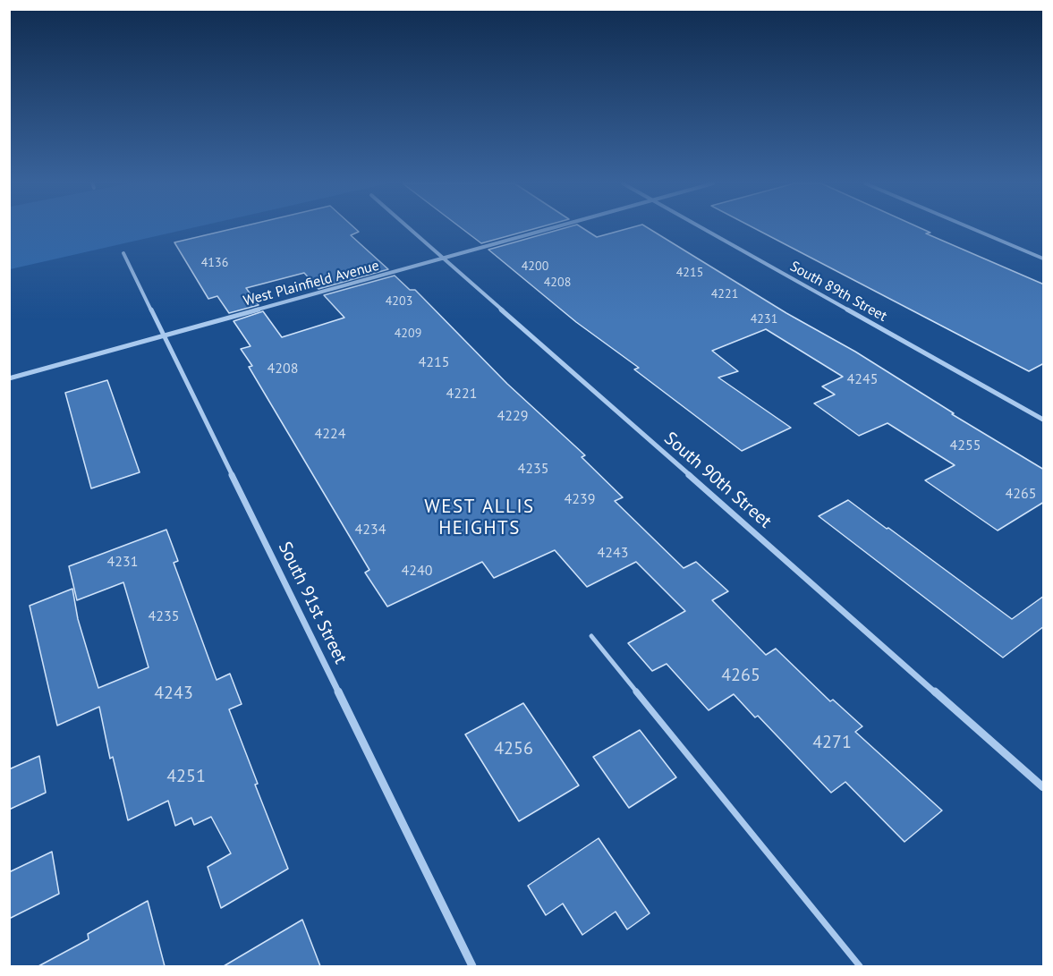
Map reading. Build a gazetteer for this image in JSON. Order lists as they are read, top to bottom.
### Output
{
  "streets": {
    "street": [
      "West Plainfield Avenue",
      "South 89th Street",
      "South 90th Street",
      "South 91st Street"
    ]
  },
  "crossings": [
    ["West Plainfield Avenue", "South 90th Street"],
    ["West Plainfield Avenue", "South 91st Street"]
  ],
  "districts": ["WEST ALLIS HEIGHTS"],
  "house_numbers": [
    "4136",
    "4200",
    "4215",
    "4208",
    "4221",
    "4203",
    "4231",
    "4209",
    "4215",
    "4208",
    "4245",
    "4221",
    "4229",
    "4224",
    "4255",
    "4235",
    "4265",
    "4239",
    "4234",
    "4243",
    "4231",
    "4240",
    "4235",
    "4265",
    "4243",
    "4271",
    "4256",
    "4251"
  ]
}
